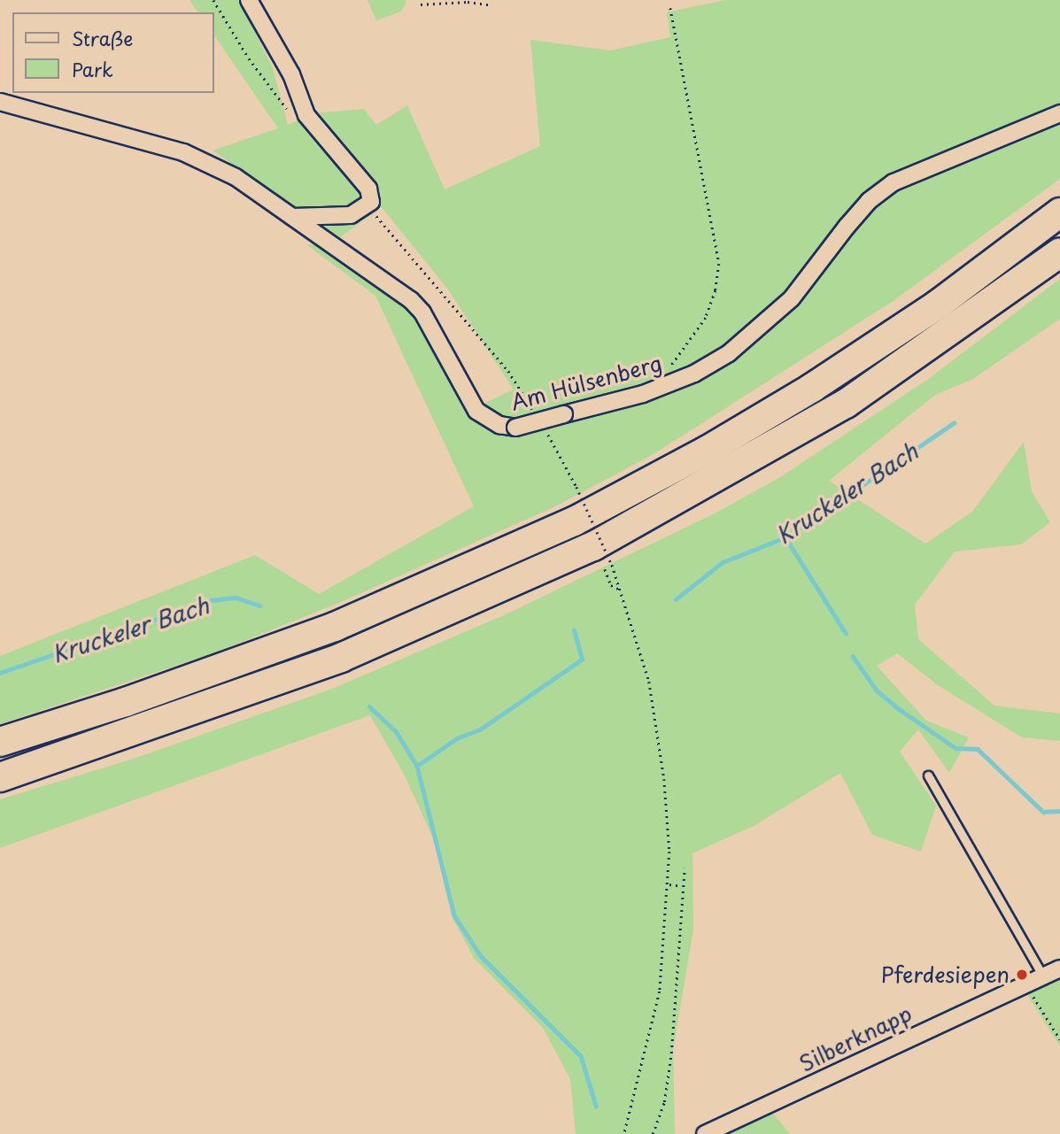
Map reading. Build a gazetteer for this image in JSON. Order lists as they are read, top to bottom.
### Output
{
  "streets": {
    "street": ["Am Hülsenberg", "Silberknapp"]
  },
  "water": ["Kruckeler Bach"],
  "places": ["Pferdesiepen"],
  "legend": ["Straße", "Park"]
}
